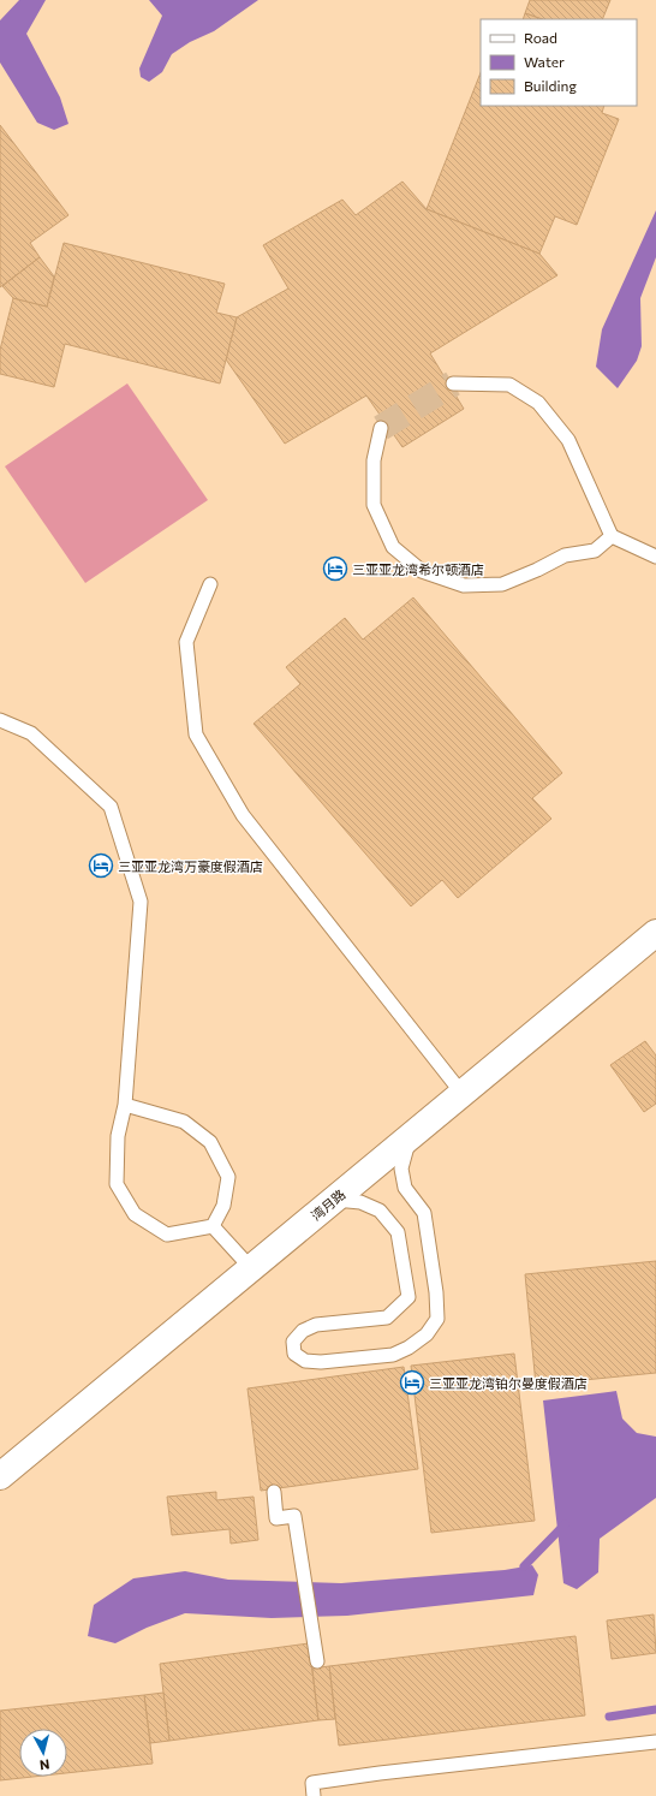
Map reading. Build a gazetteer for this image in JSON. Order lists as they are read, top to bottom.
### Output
{
  "streets": {
    "street": ["湾月路"]
  },
  "places": {
    "hotel": ["三亚亚龙湾希尔顿酒店", "三亚亚龙湾万豪度假酒店", "三亚亚龙湾铂尔曼度假酒店"]
  },
  "legend": ["Road", "Water", "Building"],
  "north": "bottom"
}
